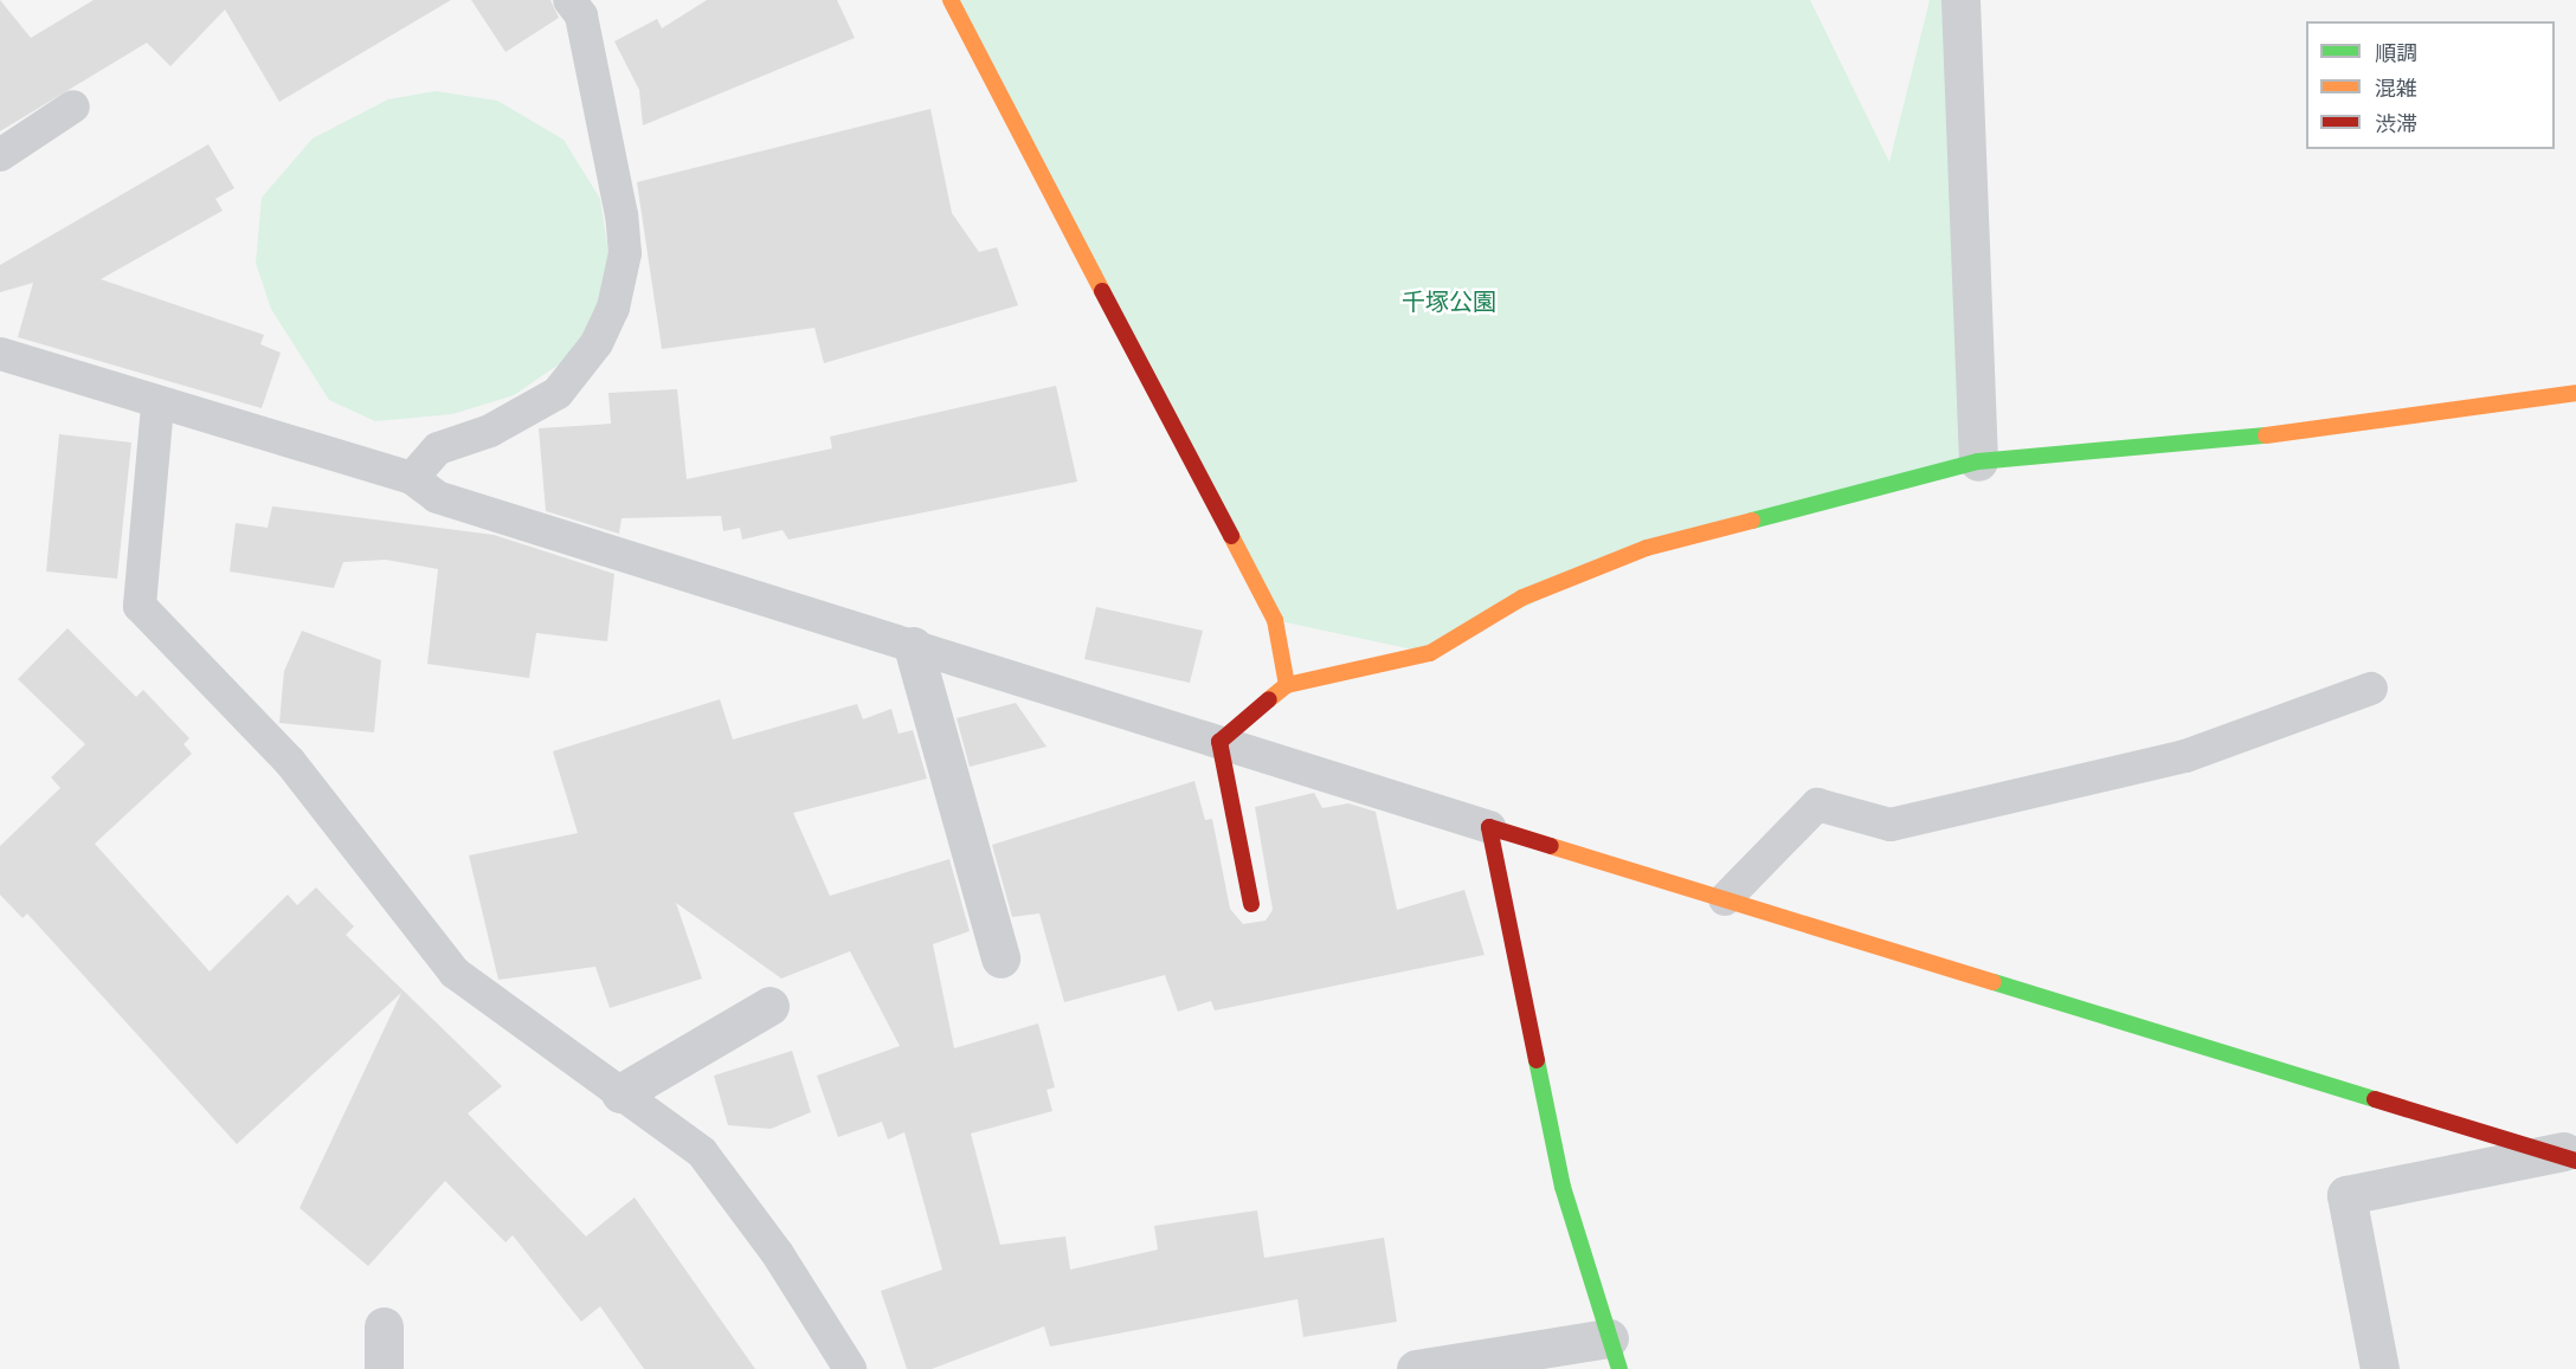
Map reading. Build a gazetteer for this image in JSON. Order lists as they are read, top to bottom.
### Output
{
  "parks": ["千塚公園"],
  "legend": ["順調", "混雑", "渋滞"]
}
